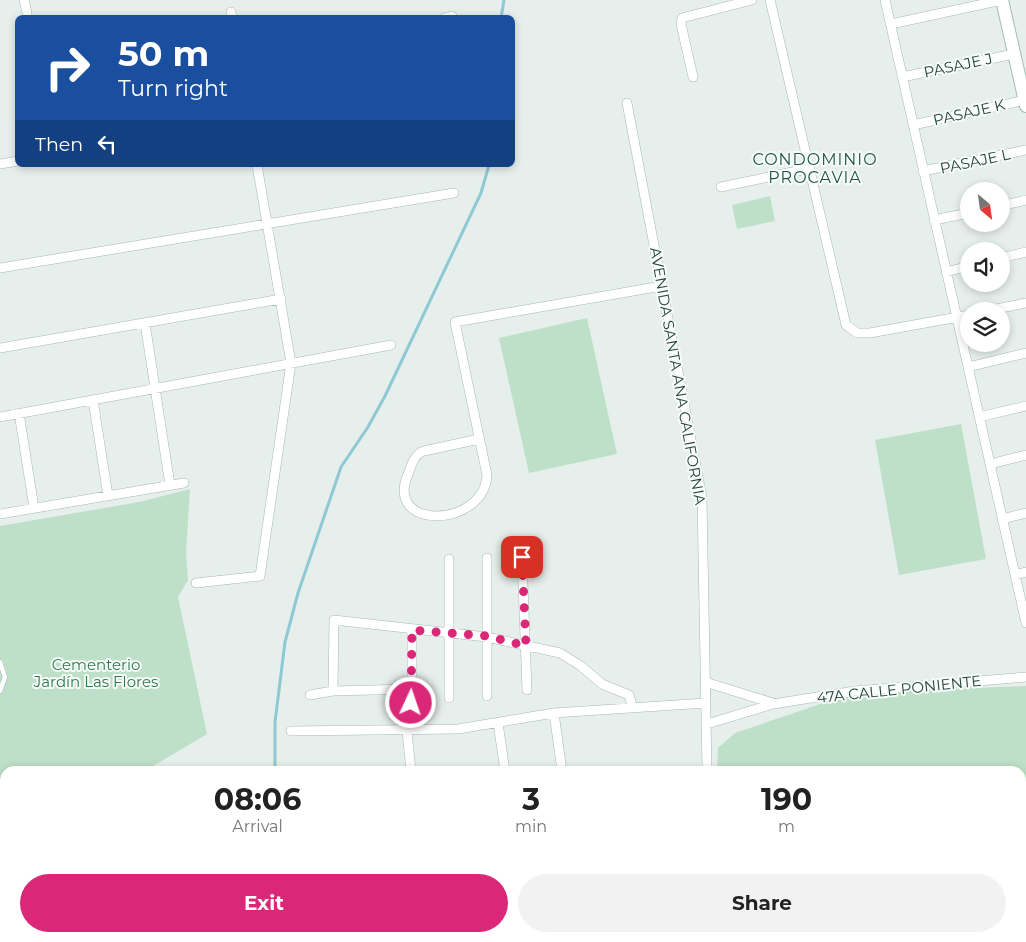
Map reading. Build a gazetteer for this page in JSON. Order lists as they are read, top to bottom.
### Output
{
  "streets": {
    "street": [
      "PASAJE J",
      "PASAJE K",
      "PASAJE L",
      "AVENIDA SANTA ANA CALIFORNIA",
      "47A CALLE PONIENTE"
    ]
  },
  "crossings": [
    ["AVENIDA SANTA ANA CALIFORNIA", "47A CALLE PONIENTE"]
  ],
  "districts": ["CONDOMINIO PROCAVIA"],
  "parks": ["Cementerio Jardín Las Flores"],
  "north": "bottom right",
  "page": {
    "turn": ["50 m", "Turn right"],
    "then": "Then",
    "eta": [
      "08:06",
      "Arrival",
      "3",
      "min",
      "190",
      "m"
    ],
    "buttons": ["Exit", "Share"]
  }
}
